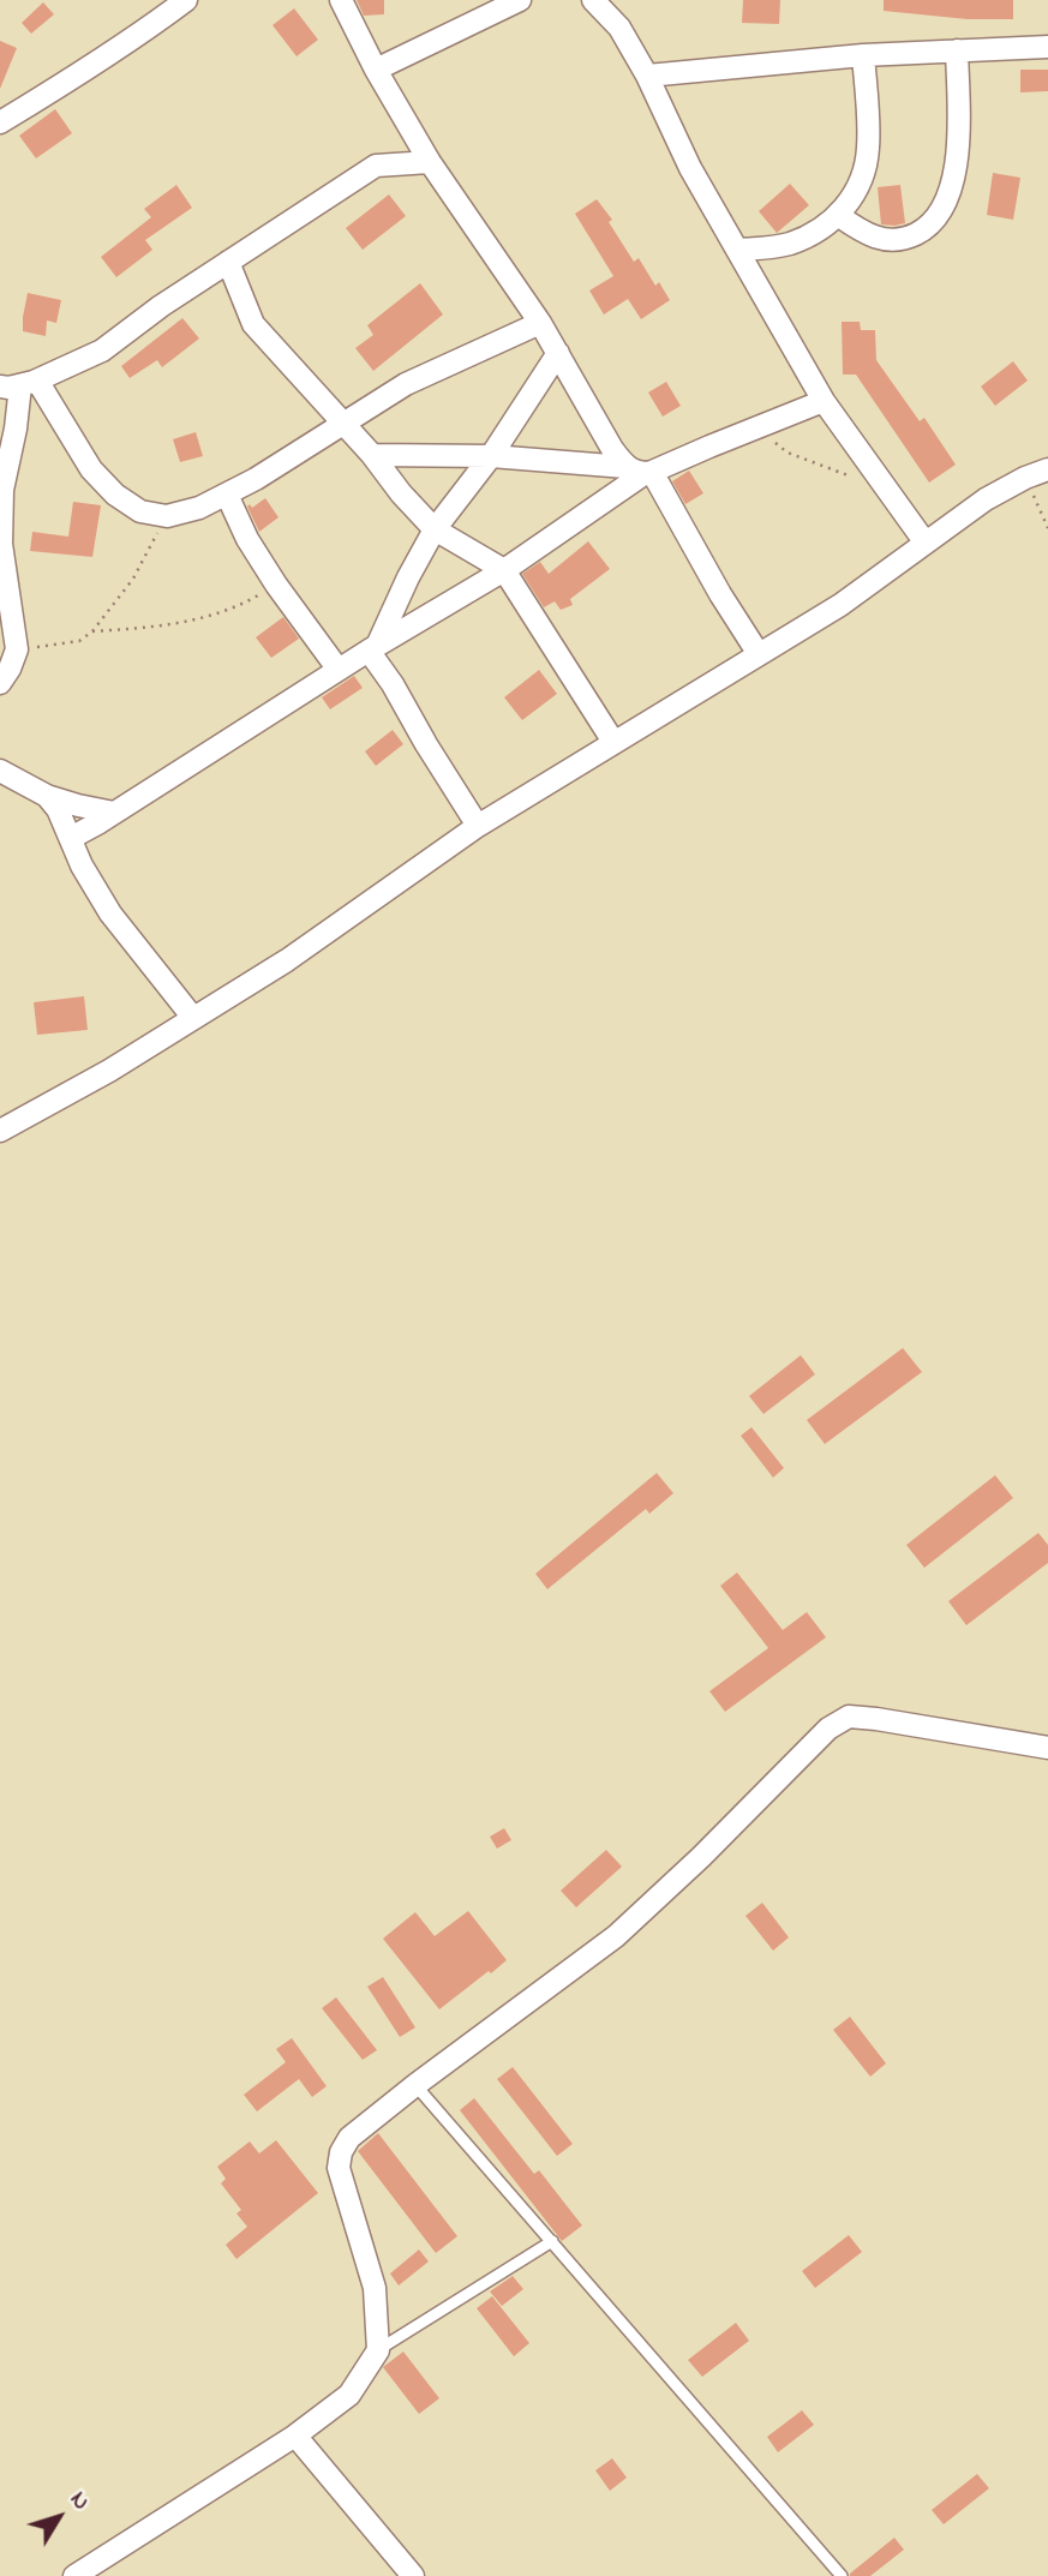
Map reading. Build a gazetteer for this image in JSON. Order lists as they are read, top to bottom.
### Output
{
  "north": "top right"
}
